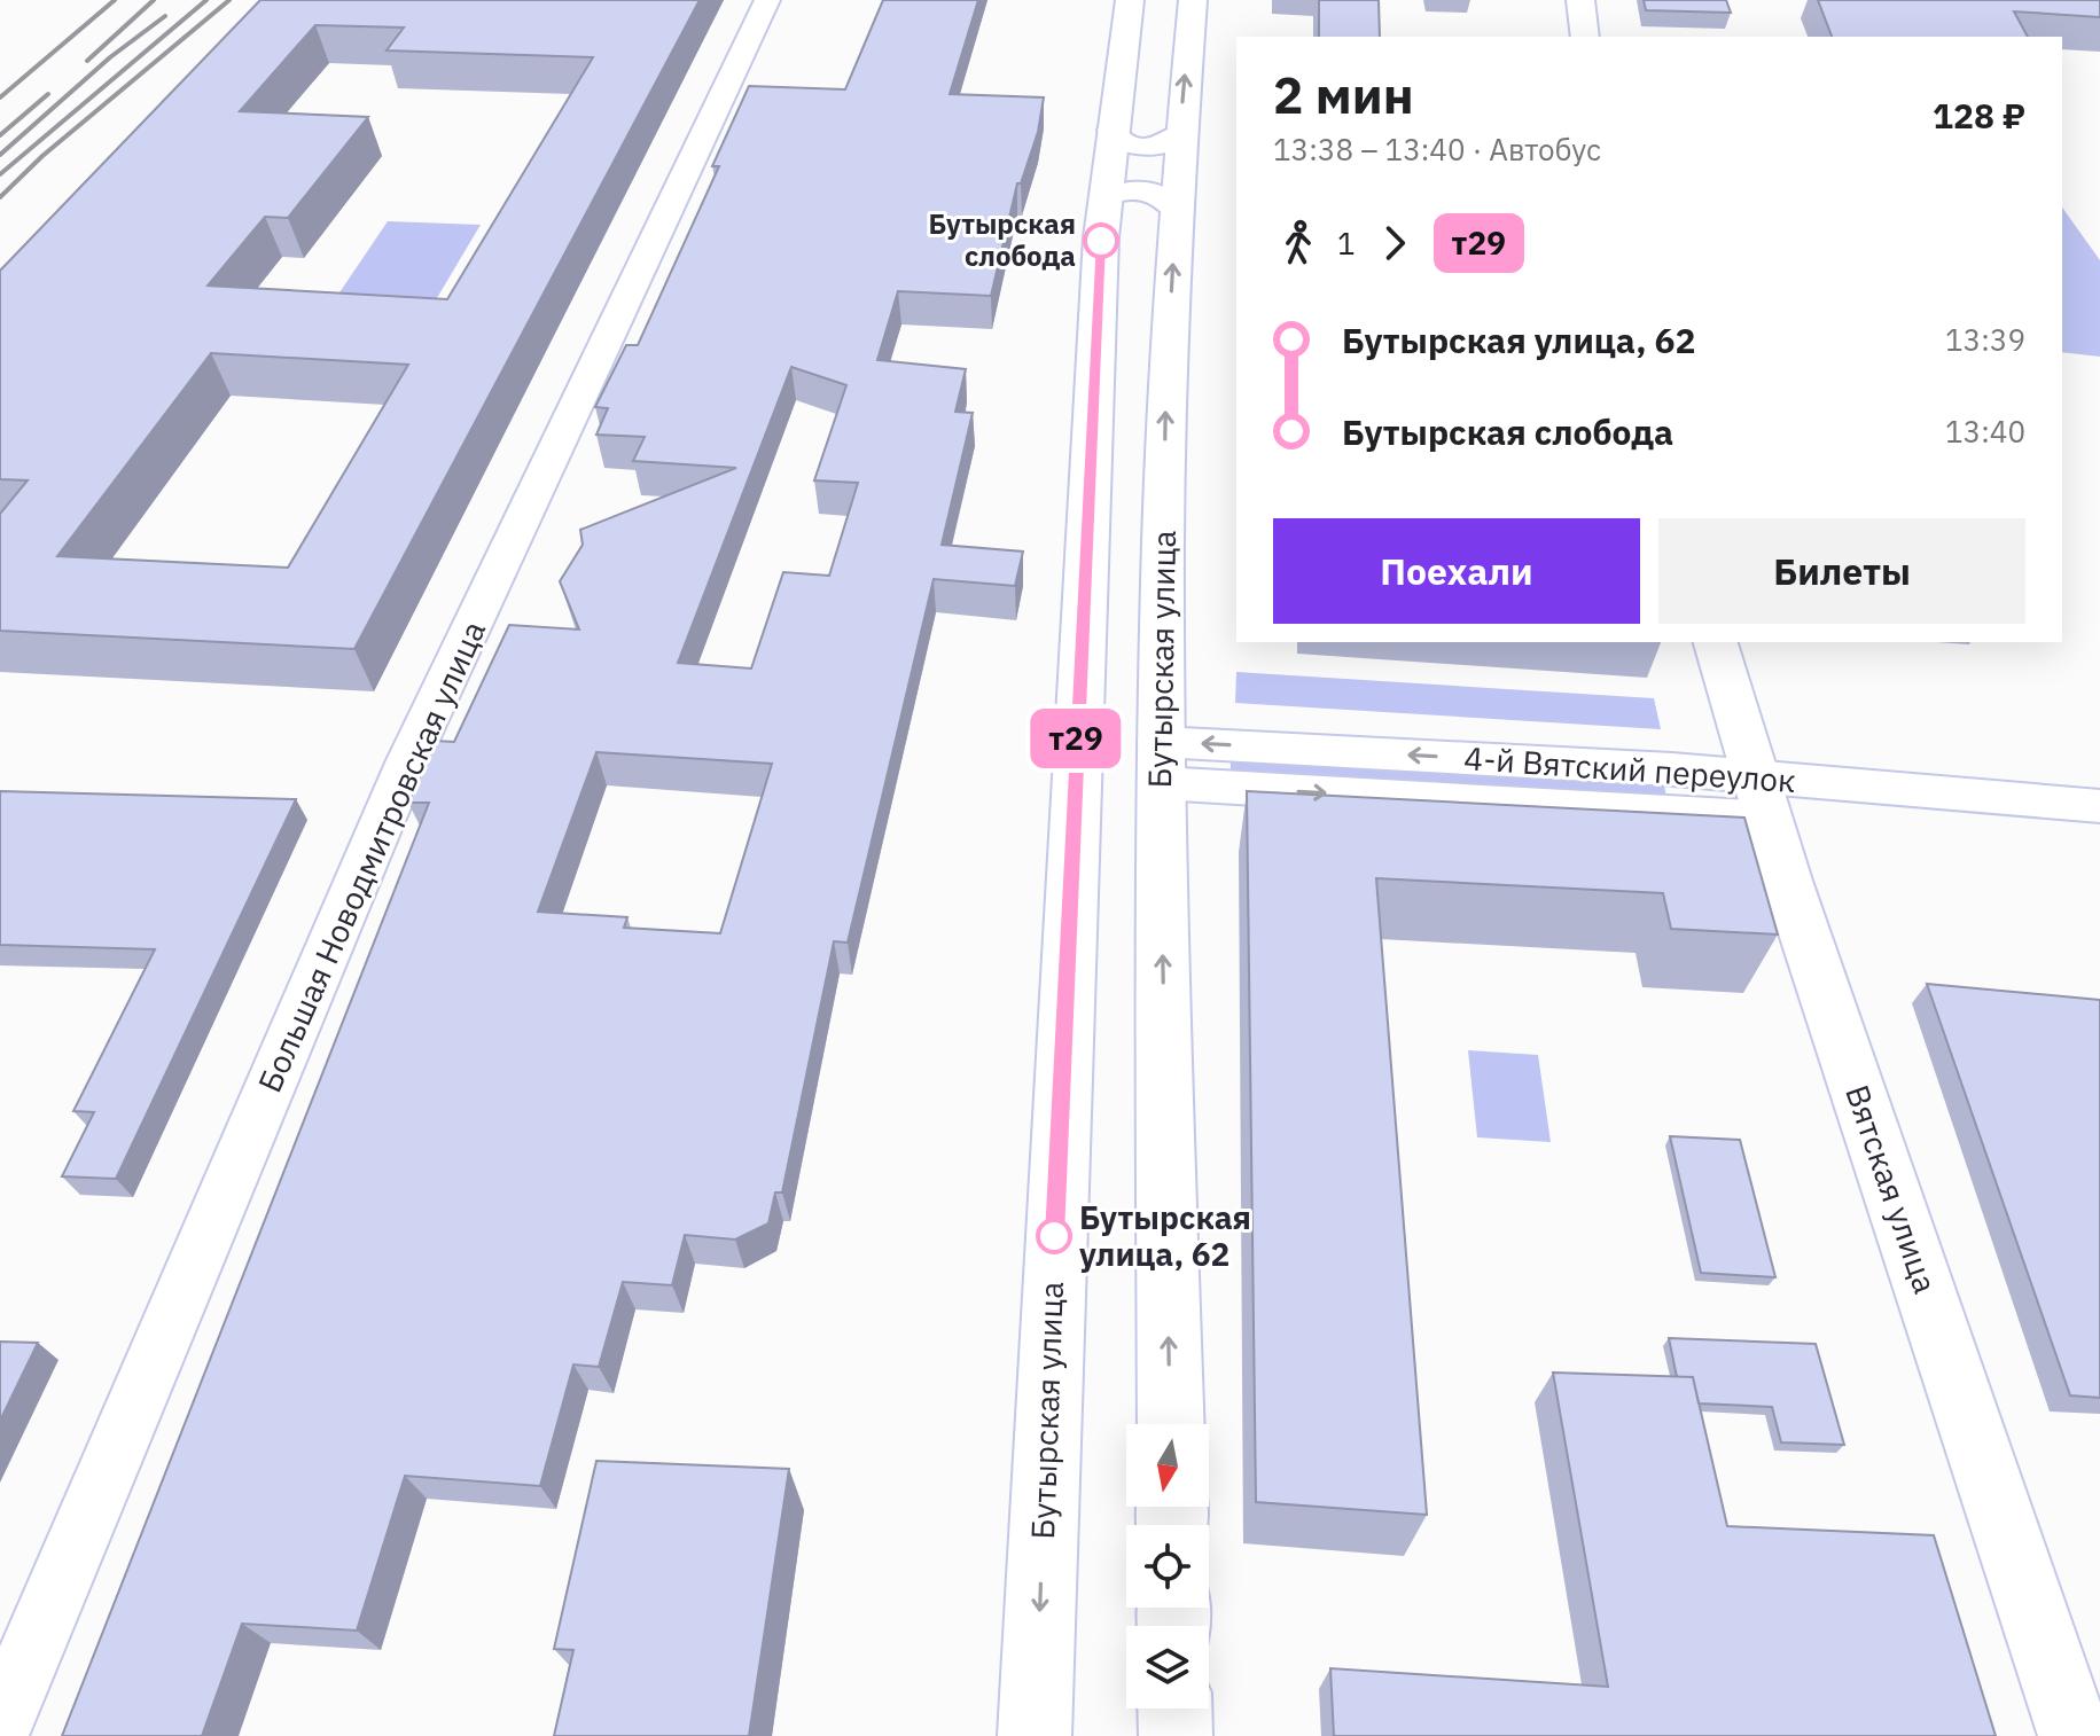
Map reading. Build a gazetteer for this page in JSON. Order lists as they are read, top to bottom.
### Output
{
  "streets": {
    "main road": ["Бутырская улица", "Вятская улица"],
    "street": ["4-й Вятский переулок", "Большая Новодмитровская улица"]
  },
  "crossings": [
    ["Бутырская улица", "4-й Вятский переулок"],
    ["4-й Вятский переулок", "Вятская улица"]
  ],
  "places": ["Бутырская слобода", "Бутырская улица, 62"],
  "lines": ["bus line т29"],
  "north": "bottom",
  "page": {
    "on_map": "т29",
    "heading": ["2 мин", "13:38 – 13:40 · Автобус", "128 ₽"],
    "legs": ["1", "т29"],
    "list": [
      {
        "name": "Бутырская улица, 62",
        "value": "13:39"
      },
      {
        "name": "Бутырская слобода",
        "value": "13:40"
      }
    ],
    "buttons": ["Поехали", "Билеты"]
  }
}
